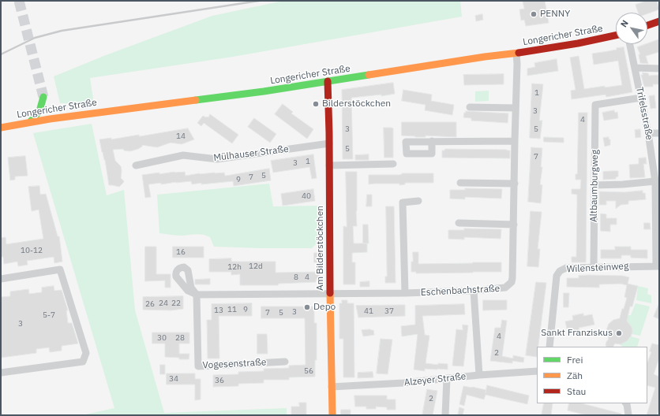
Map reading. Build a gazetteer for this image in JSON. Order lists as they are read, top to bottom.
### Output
{
  "streets": {
    "street": [
      "Longericher Straße",
      "Trifelsstraße",
      "Mülhauser Straße",
      "Altbaumburgweg",
      "Am Bilderstöckchen",
      "Wilensteinweg",
      "Eschenbachstraße",
      "Vogesenstraße",
      "Alzeyer Straße"
    ]
  },
  "crossings": [
    ["Longericher Straße", "Am Bilderstöckchen"],
    ["Longericher Straße", "Eschenbachstraße"],
    ["Trifelsstraße", "Altbaumburgweg"],
    ["Trifelsstraße", "Wilensteinweg"],
    ["Mülhauser Straße", "Am Bilderstöckchen"],
    ["Altbaumburgweg", "Wilensteinweg"],
    ["Am Bilderstöckchen", "Eschenbachstraße"],
    ["Am Bilderstöckchen", "Vogesenstraße"],
    ["Am Bilderstöckchen", "Alzeyer Straße"],
    ["Eschenbachstraße", "Vogesenstraße"]
  ],
  "places": [
    "PENNY",
    "Bilderstöckchen",
    "Depo",
    "Sankt Franziskus"
  ],
  "house_numbers": [
    "1",
    "3",
    "4",
    "3",
    "5",
    "14",
    "5",
    "7",
    "1",
    "3",
    "5",
    "7",
    "9",
    "40",
    "10-12",
    "16",
    "12d",
    "12h",
    "8",
    "4",
    "24",
    "22",
    "26",
    "11",
    "9",
    "13",
    "41",
    "37",
    "3",
    "7",
    "5",
    "5-7",
    "3",
    "4",
    "30",
    "28",
    "2",
    "56",
    "34",
    "36",
    "2"
  ],
  "legend": ["Frei", "Zäh", "Stau"],
  "north": "top left"
}
